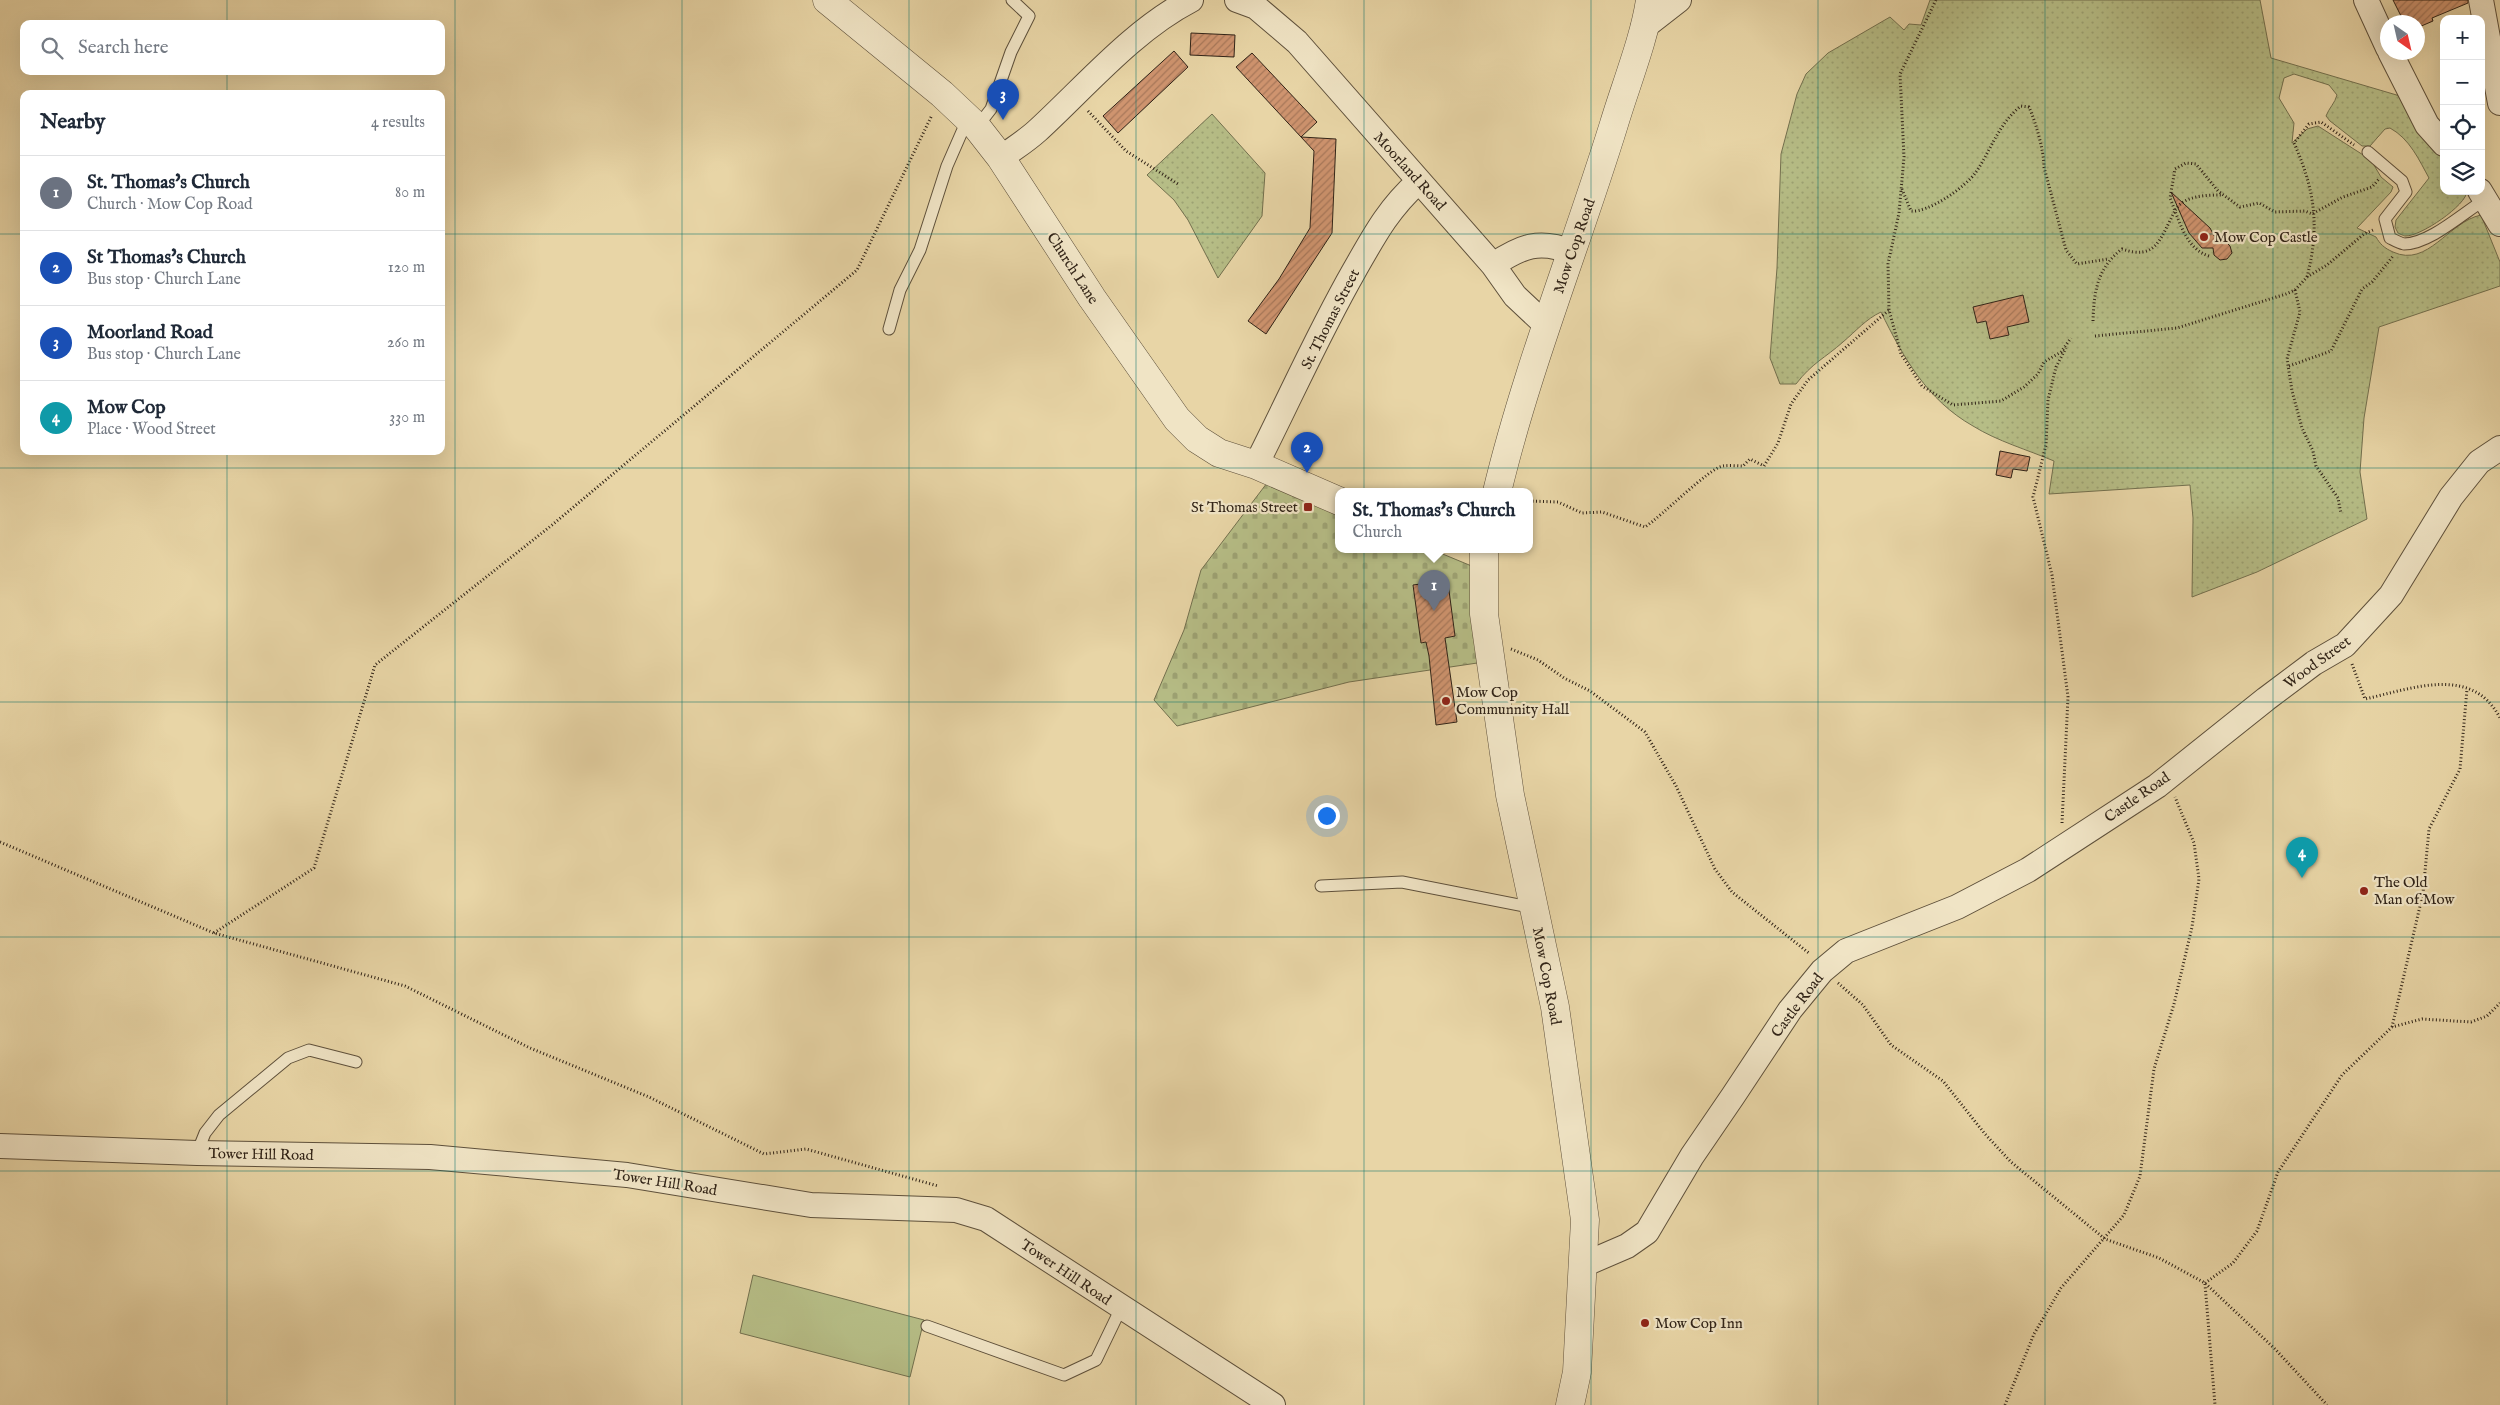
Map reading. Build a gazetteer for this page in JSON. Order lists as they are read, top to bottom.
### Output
{
  "streets": {
    "street": [
      "Moorland Road",
      "Mow Cop Road",
      "Church Lane",
      "St. Thomas Street",
      "Wood Street",
      "Castle Road",
      "Tower Hill Road"
    ]
  },
  "crossings": [
    ["Moorland Road", "Mow Cop Road"],
    ["Moorland Road", "St. Thomas Street"],
    ["Mow Cop Road", "Castle Road"],
    ["Church Lane", "St. Thomas Street"],
    ["Wood Street", "Castle Road"]
  ],
  "places": {
    "other": [
      "Mow Cop Castle",
      "Mow Cop Communnity Hall",
      "The Old Man of Mow",
      "Mow Cop Inn"
    ],
    "transit": ["St Thomas Street"]
  },
  "north": "bottom right",
  "page": {
    "map_buttons": ["+", "−"],
    "search": "Search here",
    "pins": [
      "3",
      "2",
      "1",
      "4"
    ],
    "heading": ["Nearby", "4 results"],
    "list": [
      {
        "mark": "1",
        "name": "St. Thomas's Church",
        "note": "Church · Mow Cop Road",
        "value": "80 m"
      },
      {
        "mark": "2",
        "name": "St Thomas's Church",
        "note": "Bus stop · Church Lane",
        "value": "120 m"
      },
      {
        "mark": "3",
        "name": "Moorland Road",
        "note": "Bus stop · Church Lane",
        "value": "260 m"
      },
      {
        "mark": "4",
        "name": "Mow Cop",
        "note": "Place · Wood Street",
        "value": "330 m"
      }
    ],
    "popup": ["St. Thomas's Church", "Church"]
  }
}
